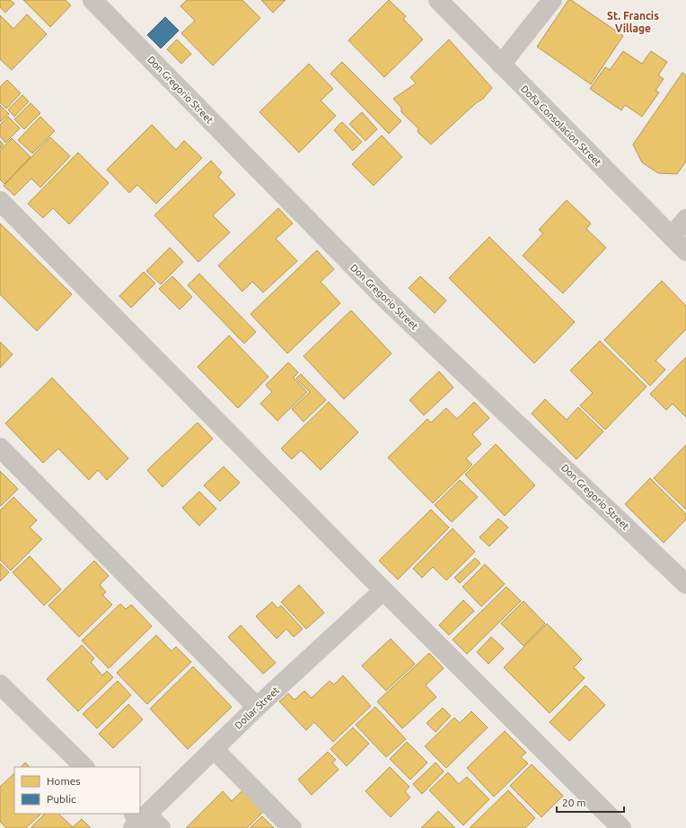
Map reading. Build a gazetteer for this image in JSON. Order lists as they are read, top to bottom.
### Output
{
  "streets": {
    "street": ["Don Gregorio Street", "Doña Consolacion Street", "Dollar Street"]
  },
  "districts": ["St. Francis Village"],
  "legend": ["Homes", "Public"],
  "scale_bar": "20 m"
}
